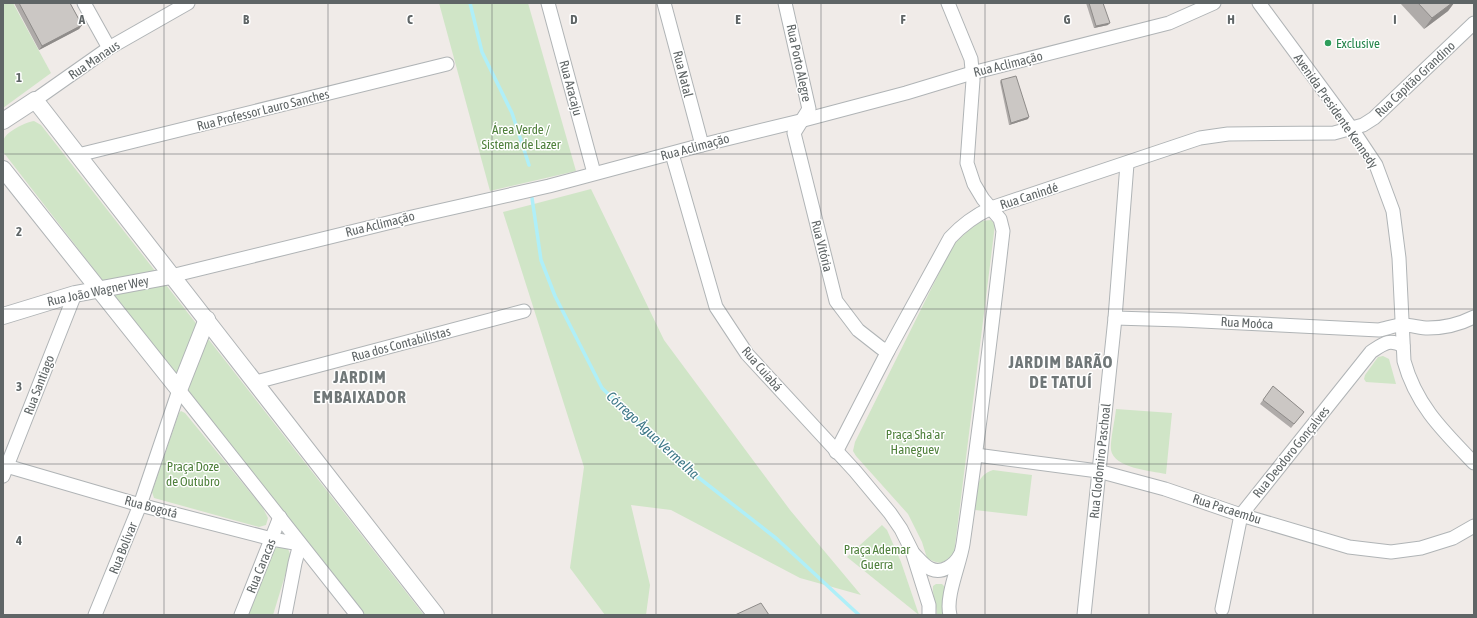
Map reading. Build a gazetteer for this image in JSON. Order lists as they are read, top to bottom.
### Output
{
  "streets": {
    "street": [
      "Rua Manaus",
      "Rua Porto Alegre",
      "Rua Aclimação",
      "Rua Natal",
      "Rua Capitão Grandino",
      "Rua Aracaju",
      "Rua Professor Lauro Sanches",
      "Avenida Presidente Kennedy",
      "Rua Canindé",
      "Rua Vitória",
      "Rua João Wagner Wey",
      "Rua Moóca",
      "Rua dos Contabilistas",
      "Rua Cuiabá",
      "Rua Santiago",
      "Rua Deodoro Gonçalves",
      "Rua Clodomiro Paschoal",
      "Rua Bogotá",
      "Rua Pacaembu",
      "Rua Bolívar",
      "Rua Caracas"
    ]
  },
  "crossings": [
    ["Rua Porto Alegre", "Rua Aclimação"],
    ["Rua Porto Alegre", "Rua Vitória"],
    ["Rua Aclimação", "Rua Natal"],
    ["Rua Aclimação", "Rua Aracaju"],
    ["Rua Aclimação", "Rua Vitória"],
    ["Rua Aclimação", "Rua João Wagner Wey"],
    ["Rua Aclimação", "Rua Cuiabá"],
    ["Rua Capitão Grandino", "Avenida Presidente Kennedy"],
    ["Rua Capitão Grandino", "Rua Canindé"],
    ["Avenida Presidente Kennedy", "Rua Canindé"],
    ["Avenida Presidente Kennedy", "Rua Moóca"],
    ["Avenida Presidente Kennedy", "Rua Deodoro Gonçalves"],
    ["Rua Canindé", "Rua Vitória"],
    ["Rua Canindé", "Rua Cuiabá"],
    ["Rua Canindé", "Rua Clodomiro Paschoal"],
    ["Rua João Wagner Wey", "Rua Santiago"],
    ["Rua Moóca", "Rua Deodoro Gonçalves"],
    ["Rua Moóca", "Rua Clodomiro Paschoal"],
    ["Rua Santiago", "Rua Bogotá"],
    ["Rua Deodoro Gonçalves", "Rua Pacaembu"],
    ["Rua Clodomiro Paschoal", "Rua Pacaembu"],
    ["Rua Bogotá", "Rua Bolívar"],
    ["Rua Bogotá", "Rua Caracas"]
  ],
  "districts": ["JARDIM BARÃO DE TATUÍ", "JARDIM EMBAIXADOR"],
  "water": ["Córrego Àgua Vermelha"],
  "parks": [
    "Área Verde / Sistema de Lazer",
    "Praça Sha'ar Haneguev",
    "Praça Doze de Outubro",
    "Praça Ademar Guerra"
  ],
  "places": ["Exclusive"],
  "grid": {
    "columns": [
      "A",
      "B",
      "C",
      "D",
      "E",
      "F",
      "G",
      "H",
      "I"
    ],
    "rows": [
      "1",
      "2",
      "3",
      "4"
    ]
  }
}
